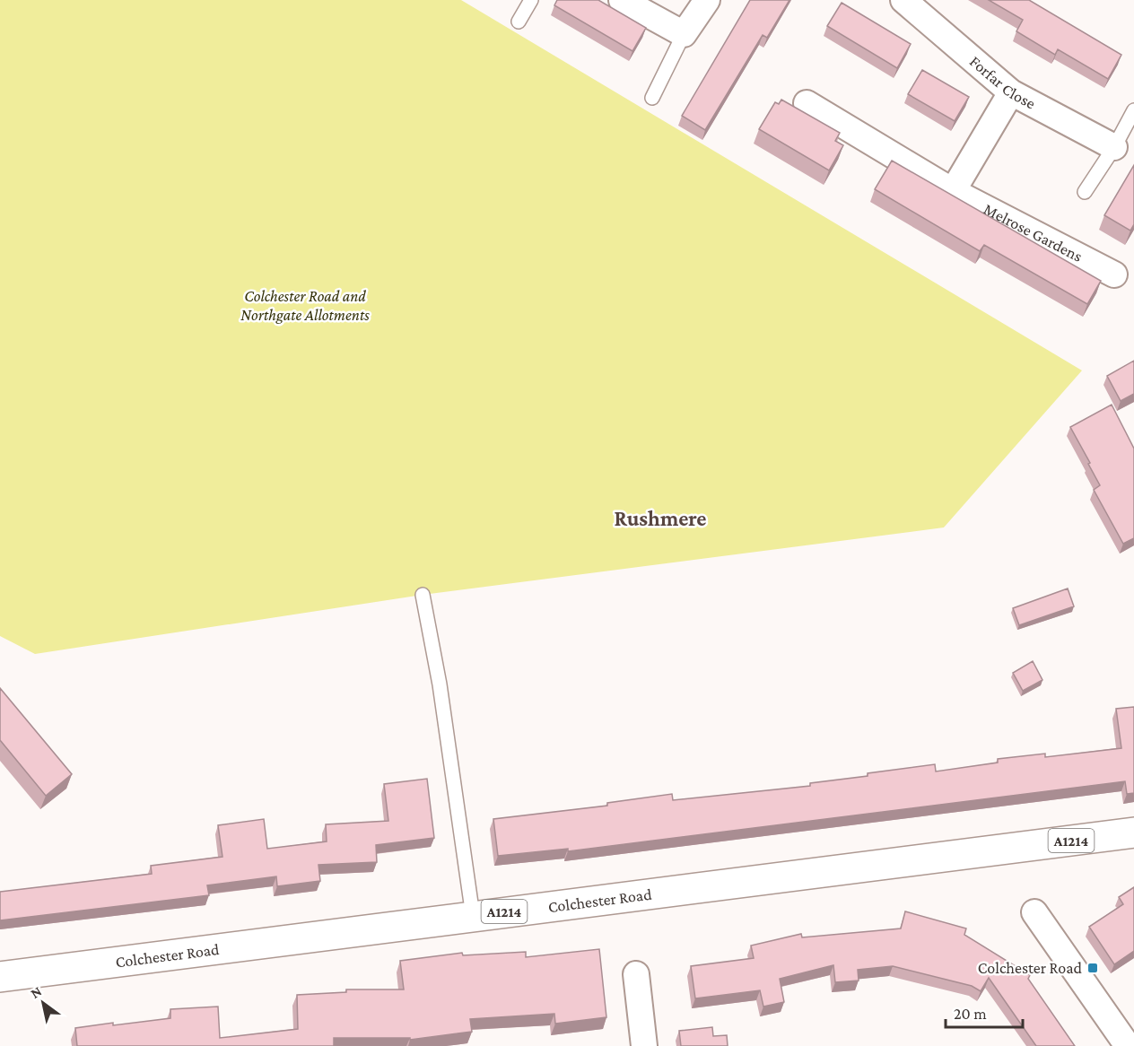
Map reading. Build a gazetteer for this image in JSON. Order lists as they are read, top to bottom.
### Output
{
  "streets": {
    "main road": ["A1214", "Colchester Road"],
    "street": ["Forfar Close", "Melrose Gardens"]
  },
  "districts": ["Rushmere"],
  "parks": ["Colchester Road and Northgate Allotments"],
  "places": {
    "transit": ["Colchester Road"]
  },
  "scale_bar": "20 m",
  "north": "top left"
}
